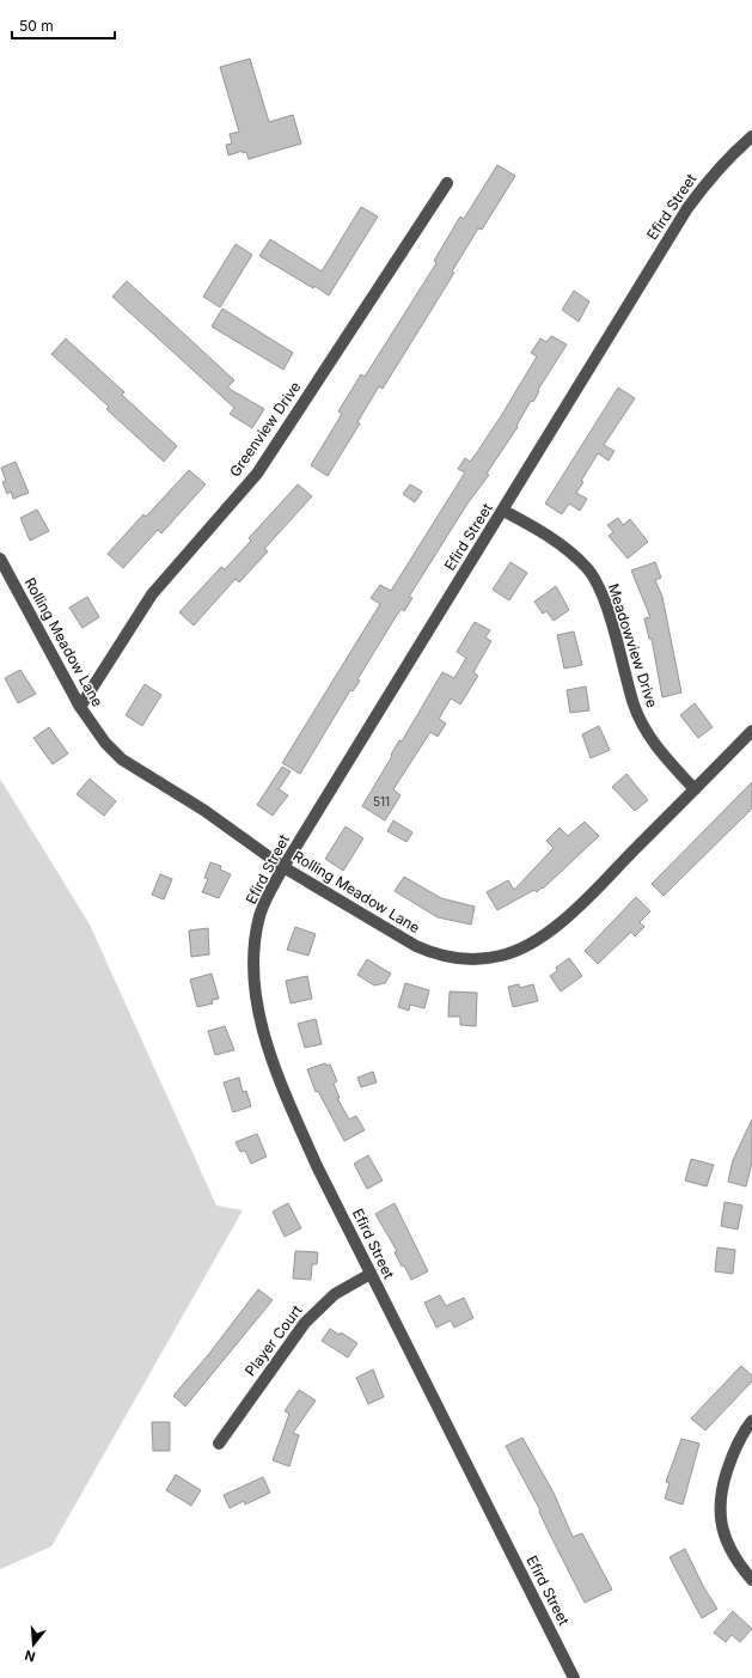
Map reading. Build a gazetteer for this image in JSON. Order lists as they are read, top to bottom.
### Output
{
  "streets": {
    "street": [
      "Efird Street",
      "Greenview Drive",
      "Rolling Meadow Lane",
      "Meadowview Drive",
      "Player Court"
    ]
  },
  "crossings": [
    ["Efird Street", "Rolling Meadow Lane"],
    ["Efird Street", "Meadowview Drive"],
    ["Efird Street", "Player Court"],
    ["Greenview Drive", "Rolling Meadow Lane"],
    ["Rolling Meadow Lane", "Meadowview Drive"]
  ],
  "house_numbers": ["511"],
  "scale_bar": "50 m",
  "north": "bottom"
}
